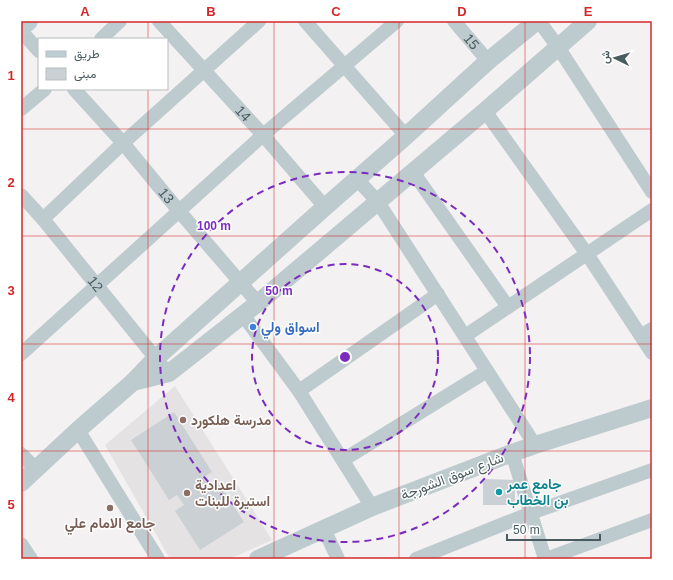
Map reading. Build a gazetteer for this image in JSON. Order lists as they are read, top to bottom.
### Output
{
  "streets": {
    "street": [
      "15",
      "14",
      "13",
      "12",
      "شارع سوق الشورجة"
    ]
  },
  "places": [
    "اسواق ولي",
    "مدرسة هلكورد",
    "جامع عمر بن الخطاب",
    "اعدادية استيرة للبنات",
    "جامع الامام علي"
  ],
  "legend": ["طريق", "مبنى"],
  "scale_bar": "50 m",
  "north": "left",
  "grid": {
    "columns": [
      "A",
      "B",
      "C",
      "D",
      "E"
    ],
    "rows": [
      "1",
      "2",
      "3",
      "4",
      "5"
    ]
  },
  "rings": ["100 m", "50 m"]
}
